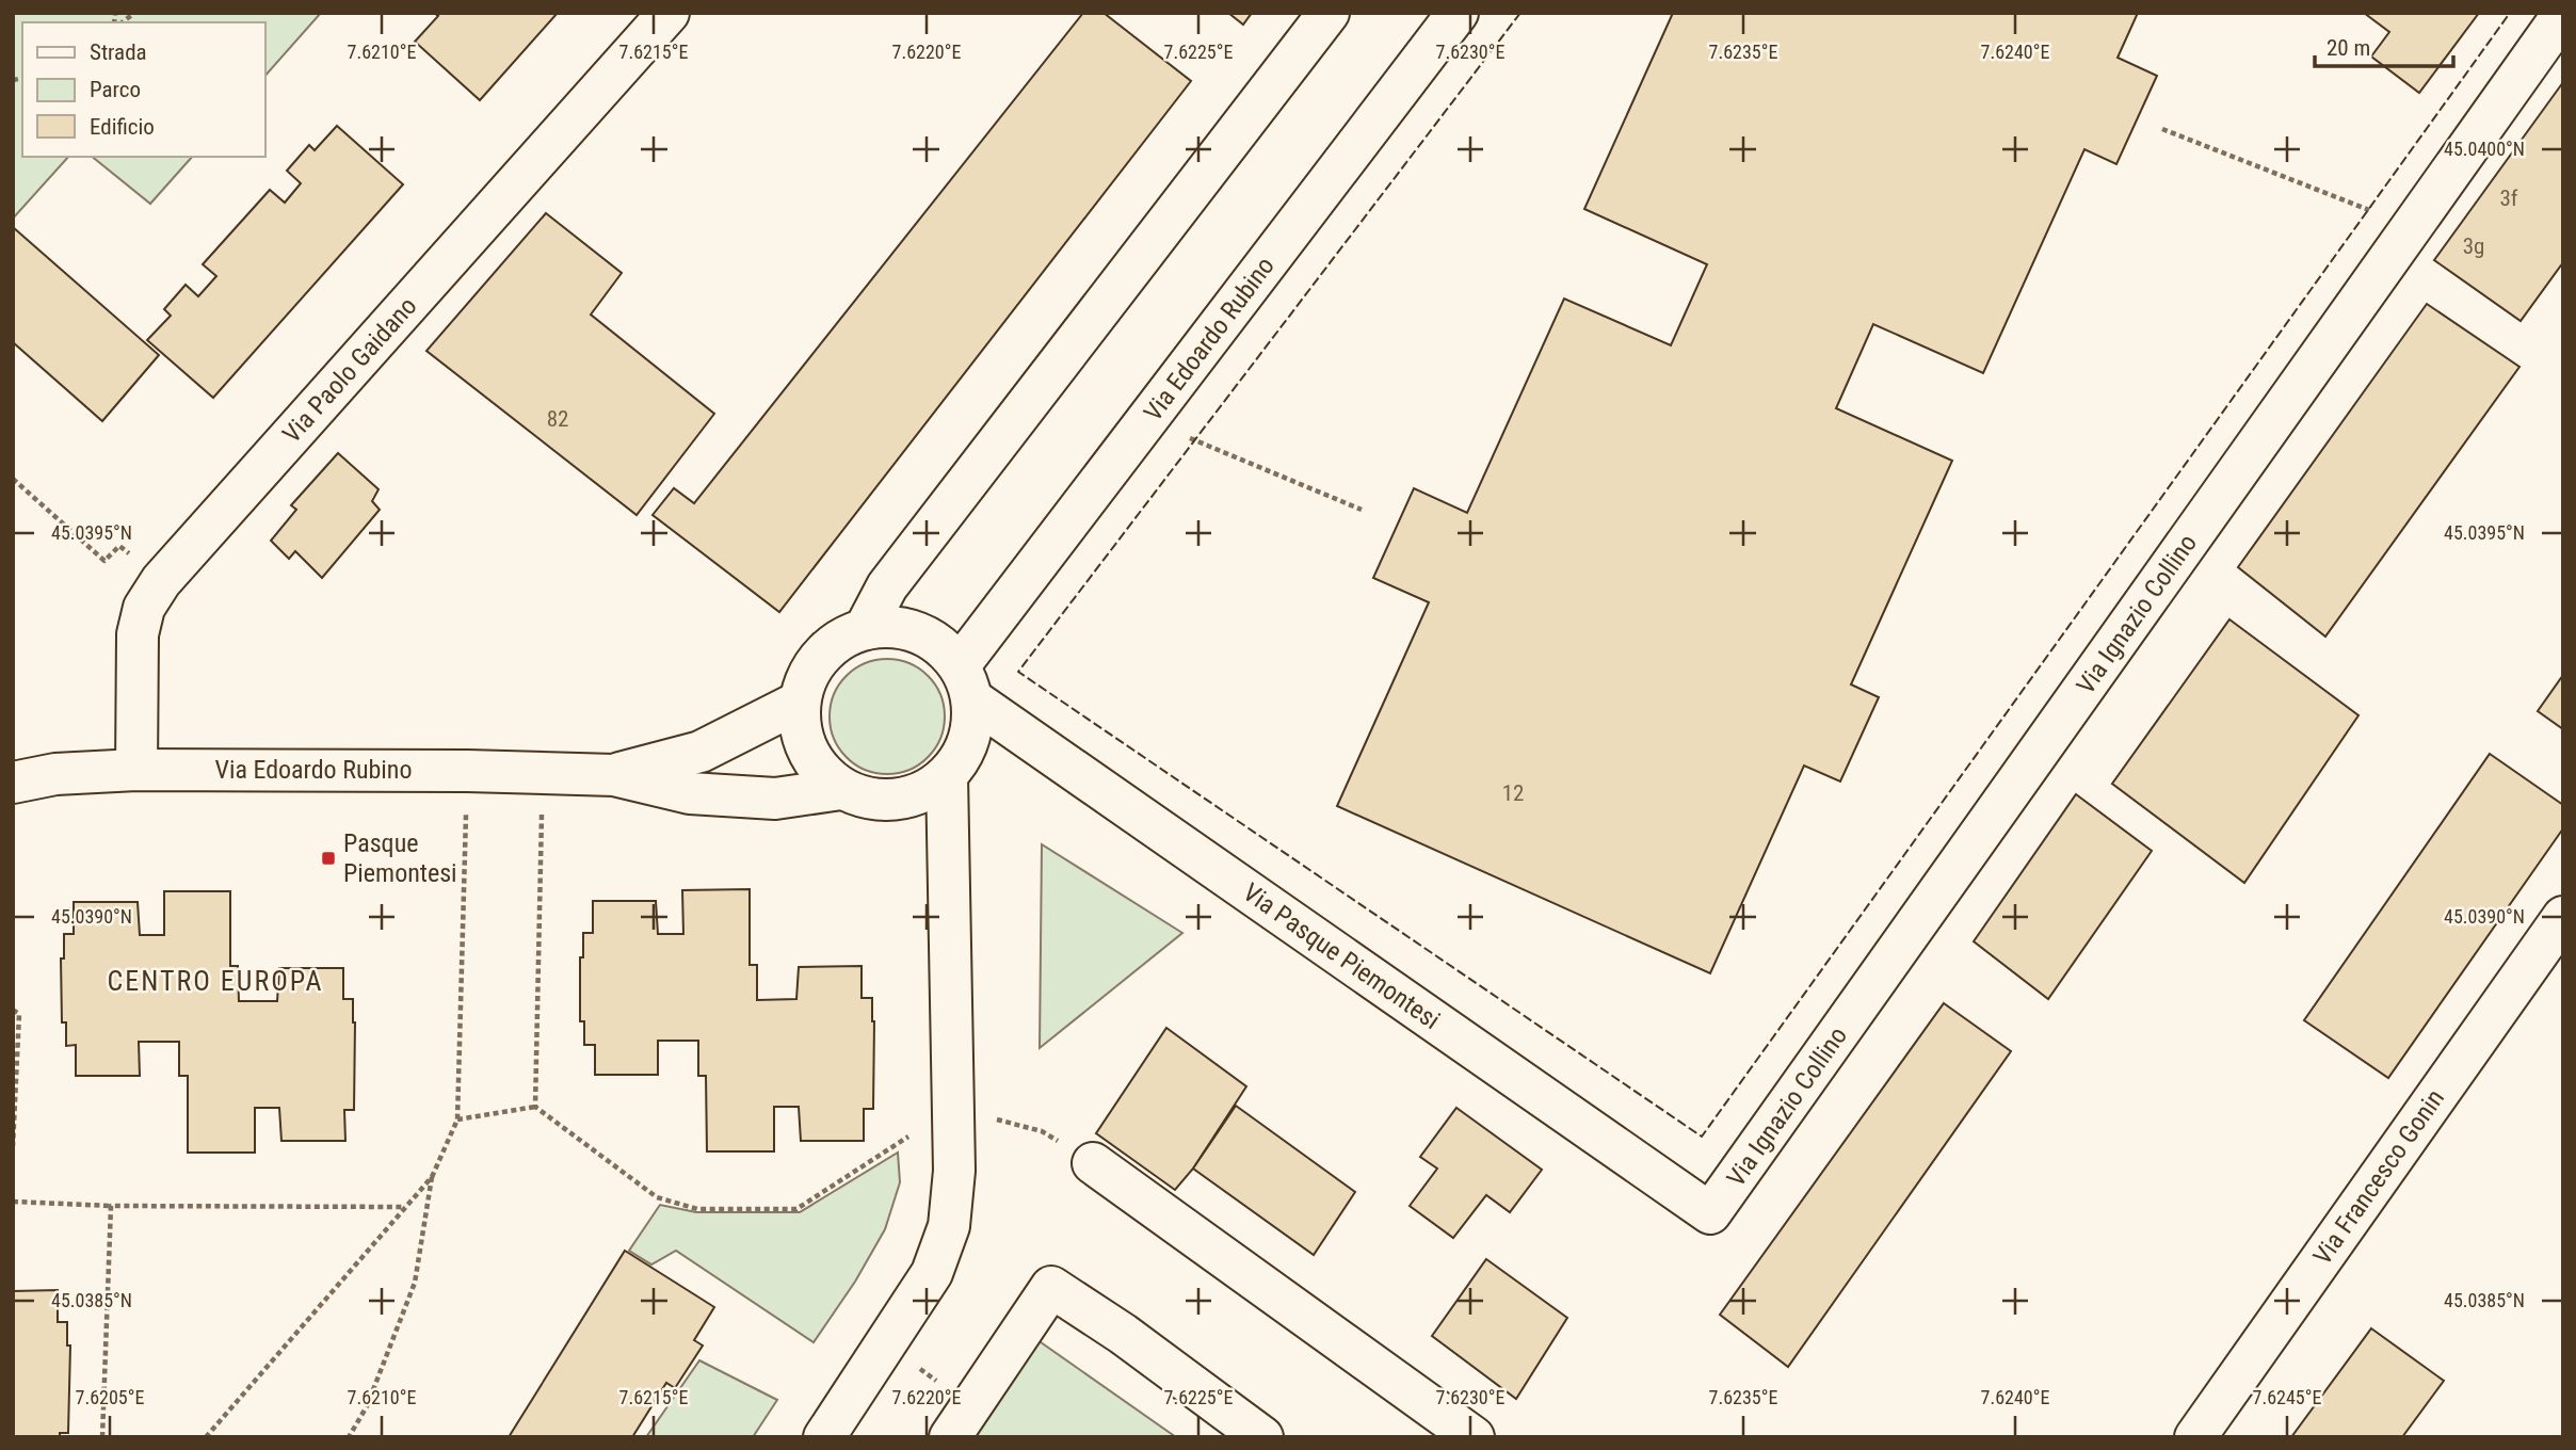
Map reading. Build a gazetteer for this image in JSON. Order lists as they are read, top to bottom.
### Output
{
  "streets": {
    "street": [
      "Via Edoardo Rubino",
      "Via Paolo Gaidano",
      "Via Ignazio Collino",
      "Via Pasque Piemontesi",
      "Via Francesco Gonin"
    ]
  },
  "crossings": [
    ["Via Edoardo Rubino", "Via Paolo Gaidano"],
    ["Via Edoardo Rubino", "Via Pasque Piemontesi"],
    ["Via Ignazio Collino", "Via Pasque Piemontesi"]
  ],
  "districts": ["CENTRO EUROPA"],
  "places": {
    "transit": ["Pasque Piemontesi"]
  },
  "house_numbers": [
    "3f",
    "3g",
    "82",
    "12"
  ],
  "legend": ["Strada", "Parco", "Edificio"],
  "scale_bar": "20 m",
  "coordinates": [
    "7.6210°E",
    "7.6215°E",
    "7.6220°E",
    "7.6225°E",
    "7.6230°E",
    "7.6235°E",
    "7.6240°E",
    "45.0400°N",
    "45.0395°N",
    "45.0390°N",
    "45.0385°N",
    "7.6205°E",
    "7.6245°E"
  ]
}
